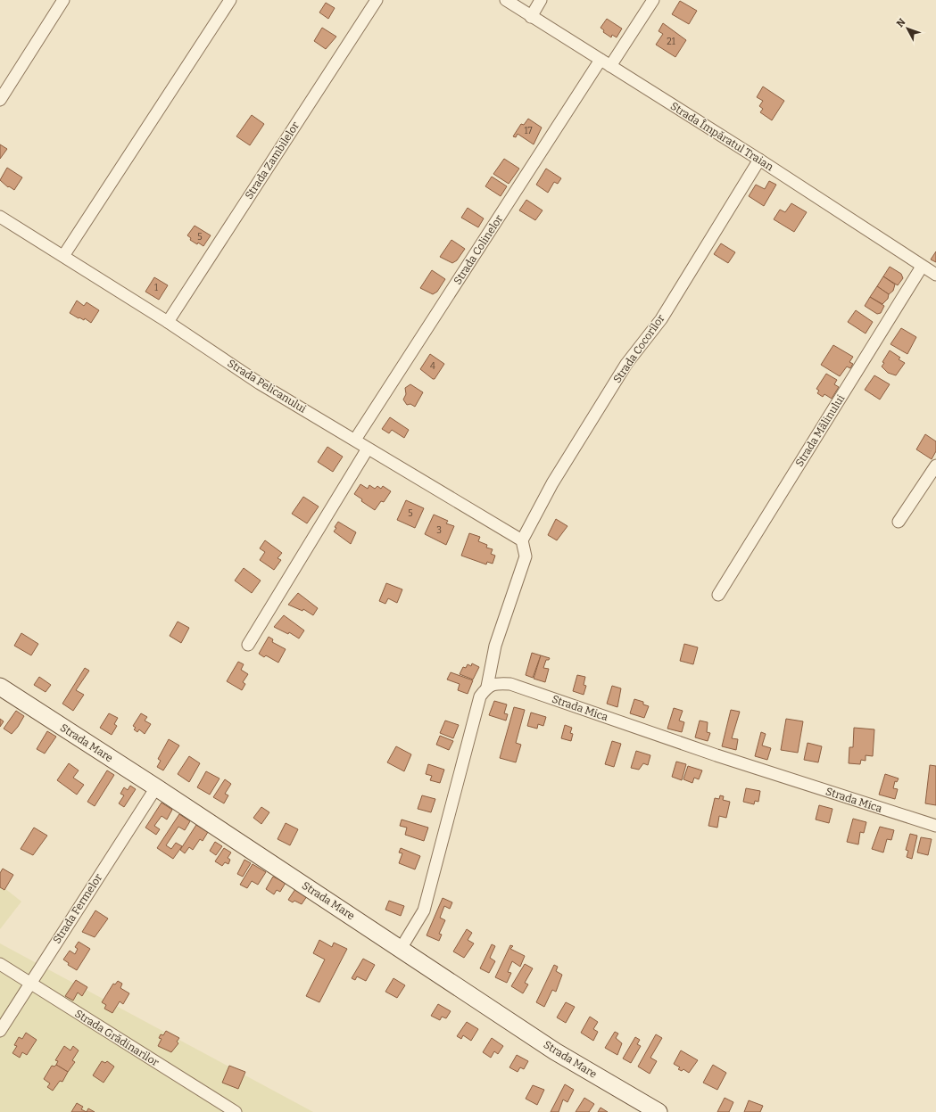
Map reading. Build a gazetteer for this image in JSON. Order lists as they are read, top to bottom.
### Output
{
  "streets": {
    "street": [
      "Strada Împăratul Traian",
      "Strada Zambilelor",
      "Strada Colinelor",
      "Strada Cocorilor",
      "Strada Pelicanului",
      "Strada Mălinului",
      "Strada Mica",
      "Strada Mare",
      "Strada Fermelor",
      "Strada Grădinarilor"
    ]
  },
  "crossings": [
    ["Strada Împăratul Traian", "Strada Colinelor"],
    ["Strada Împăratul Traian", "Strada Cocorilor"],
    ["Strada Împăratul Traian", "Strada Mălinului"],
    ["Strada Zambilelor", "Strada Pelicanului"],
    ["Strada Colinelor", "Strada Pelicanului"],
    ["Strada Cocorilor", "Strada Pelicanului"],
    ["Strada Mare", "Strada Fermelor"],
    ["Strada Fermelor", "Strada Grădinarilor"]
  ],
  "house_numbers": [
    "21",
    "17",
    "5",
    "1",
    "4",
    "5",
    "3"
  ],
  "north": "top left"
}
